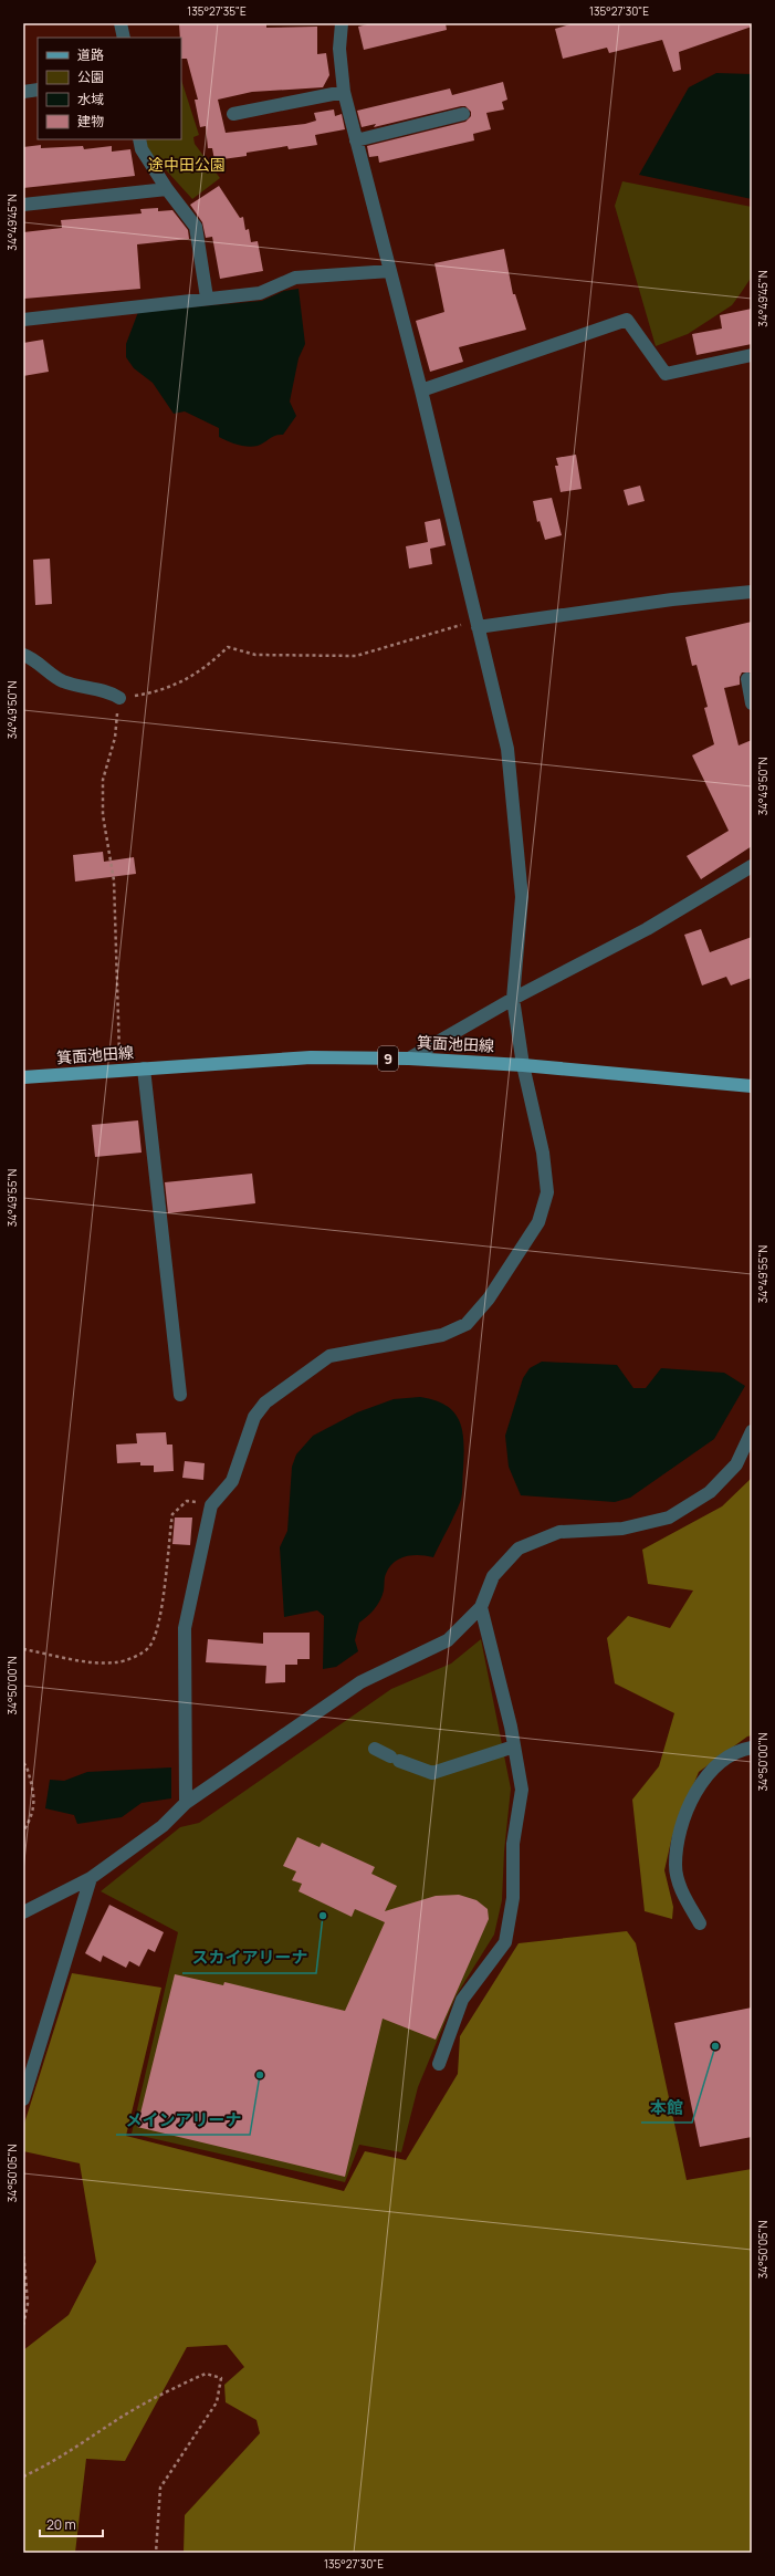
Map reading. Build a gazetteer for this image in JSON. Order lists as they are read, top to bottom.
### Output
{
  "streets": {
    "main road": ["箕面池田線", "9"]
  },
  "parks": ["途中田公園"],
  "places": ["スカイアリーナ", "本館", "メインアリーナ"],
  "legend": [
    "道路",
    "公園",
    "水域",
    "建物"
  ],
  "scale_bar": "20 m",
  "coordinates": [
    "135°27'35\"E",
    "135°27'30\"E",
    "34°49'45\"N",
    "34°49'50\"N",
    "34°49'55\"N",
    "34°50'00\"N",
    "34°50'05\"N"
  ]
}
